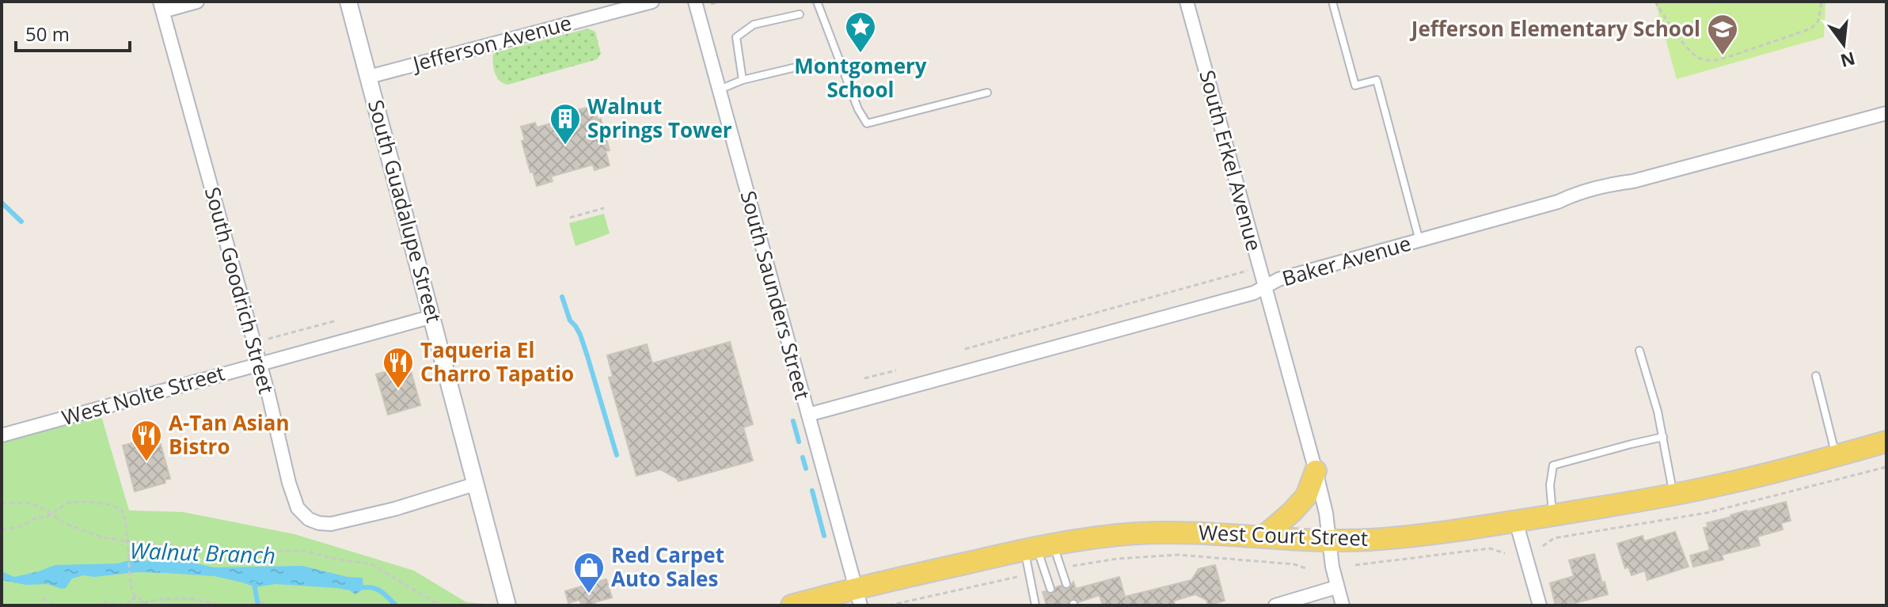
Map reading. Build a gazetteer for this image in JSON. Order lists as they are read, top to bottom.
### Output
{
  "streets": {
    "main road": ["West Court Street"],
    "street": [
      "Jefferson Avenue",
      "South Erkel Avenue",
      "South Guadalupe Street",
      "Baker Avenue",
      "South Goodrich Street",
      "South Saunders Street",
      "West Nolte Street"
    ]
  },
  "crossings": [
    ["Jefferson Avenue", "South Guadalupe Street"],
    ["South Erkel Avenue", "Baker Avenue"],
    ["South Erkel Avenue", "West Court Street"],
    ["South Guadalupe Street", "South Goodrich Street"],
    ["South Guadalupe Street", "West Nolte Street"],
    ["Baker Avenue", "South Saunders Street"],
    ["South Goodrich Street", "West Nolte Street"],
    ["South Saunders Street", "West Court Street"]
  ],
  "water": ["Walnut Branch"],
  "places": {
    "place": ["Montgomery School"],
    "school or university": ["Jefferson Elementary School"],
    "building": ["Walnut Springs Tower"],
    "restaurant": ["Taqueria El Charro Tapatio", "A-Tan Asian Bistro"],
    "shop": ["Red Carpet Auto Sales"]
  },
  "scale_bar": "50 m",
  "north": "bottom"
}
